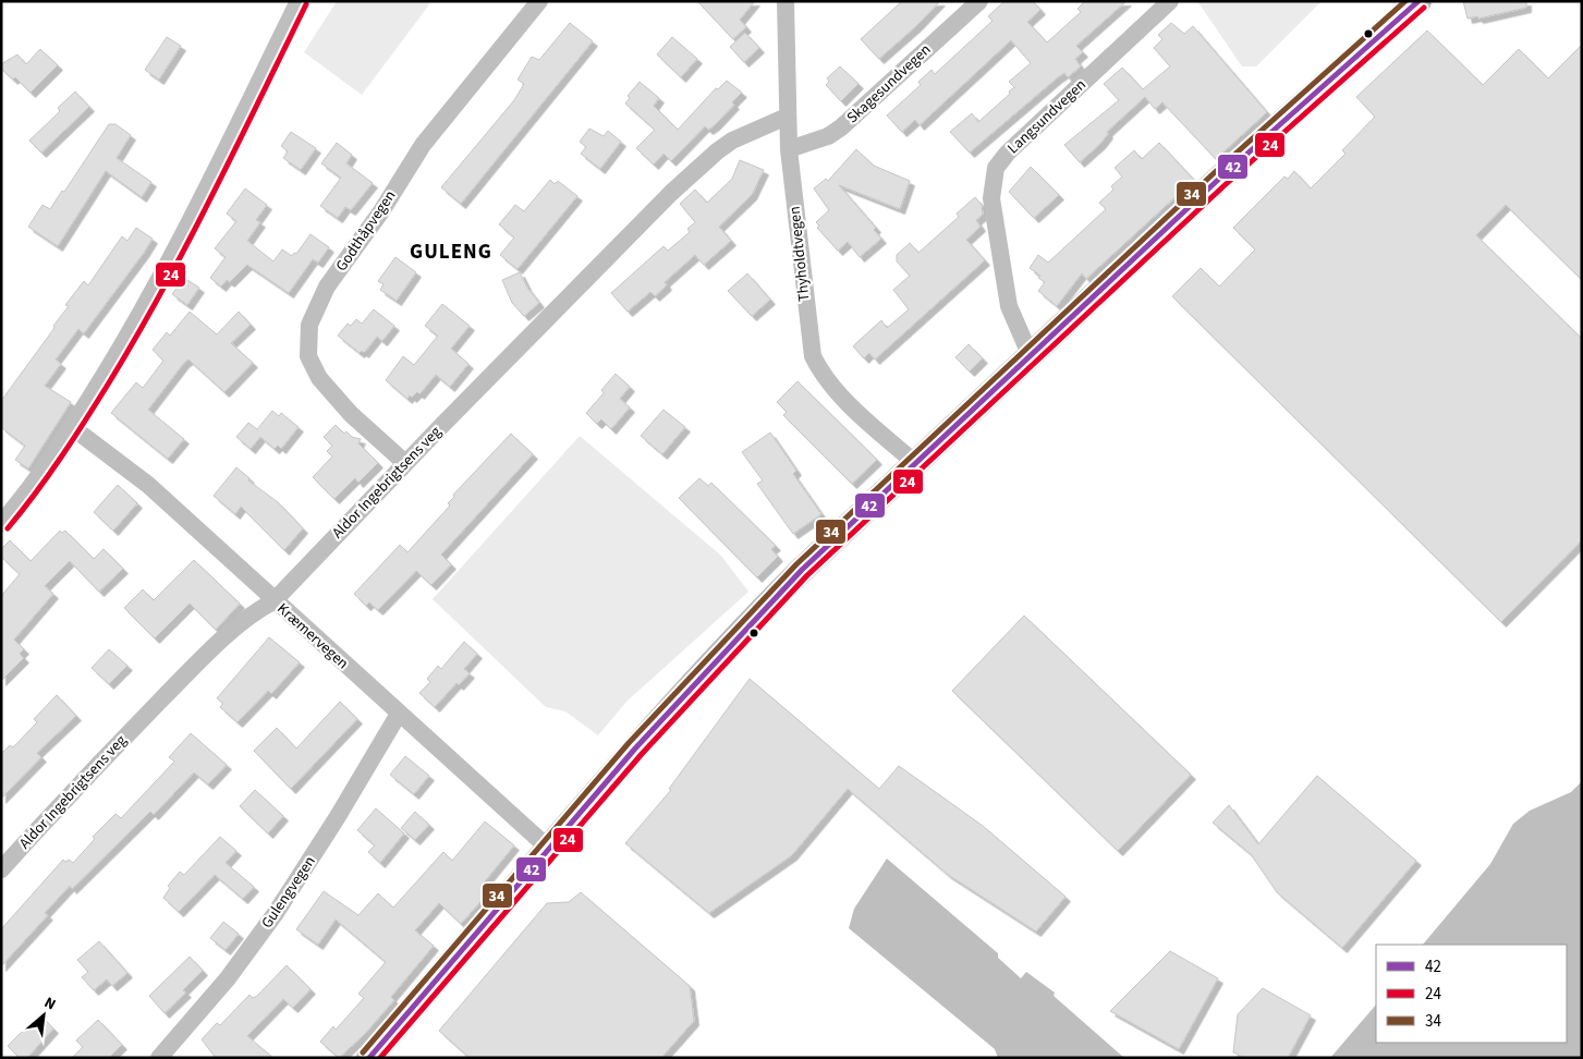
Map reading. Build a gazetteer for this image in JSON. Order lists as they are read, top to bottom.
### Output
{
  "streets": {
    "street": [
      "Skagesundvegen",
      "Langsundvegen",
      "Godthåpvegen",
      "Thyholdtvegen",
      "Aldor Ingebrigtsens veg",
      "Kræmervegen",
      "Gulengvegen"
    ]
  },
  "crossings": [
    ["Skagesundvegen", "Thyholdtvegen"],
    ["Godthåpvegen", "Aldor Ingebrigtsens veg"],
    ["Thyholdtvegen", "Aldor Ingebrigtsens veg"],
    ["Aldor Ingebrigtsens veg", "Kræmervegen"],
    ["Kræmervegen", "Gulengvegen"]
  ],
  "districts": ["GULENG"],
  "lines": ["transit line 42", "transit line 34", "transit line 24"],
  "legend": ["42", "24", "34"],
  "north": "top right"
}
